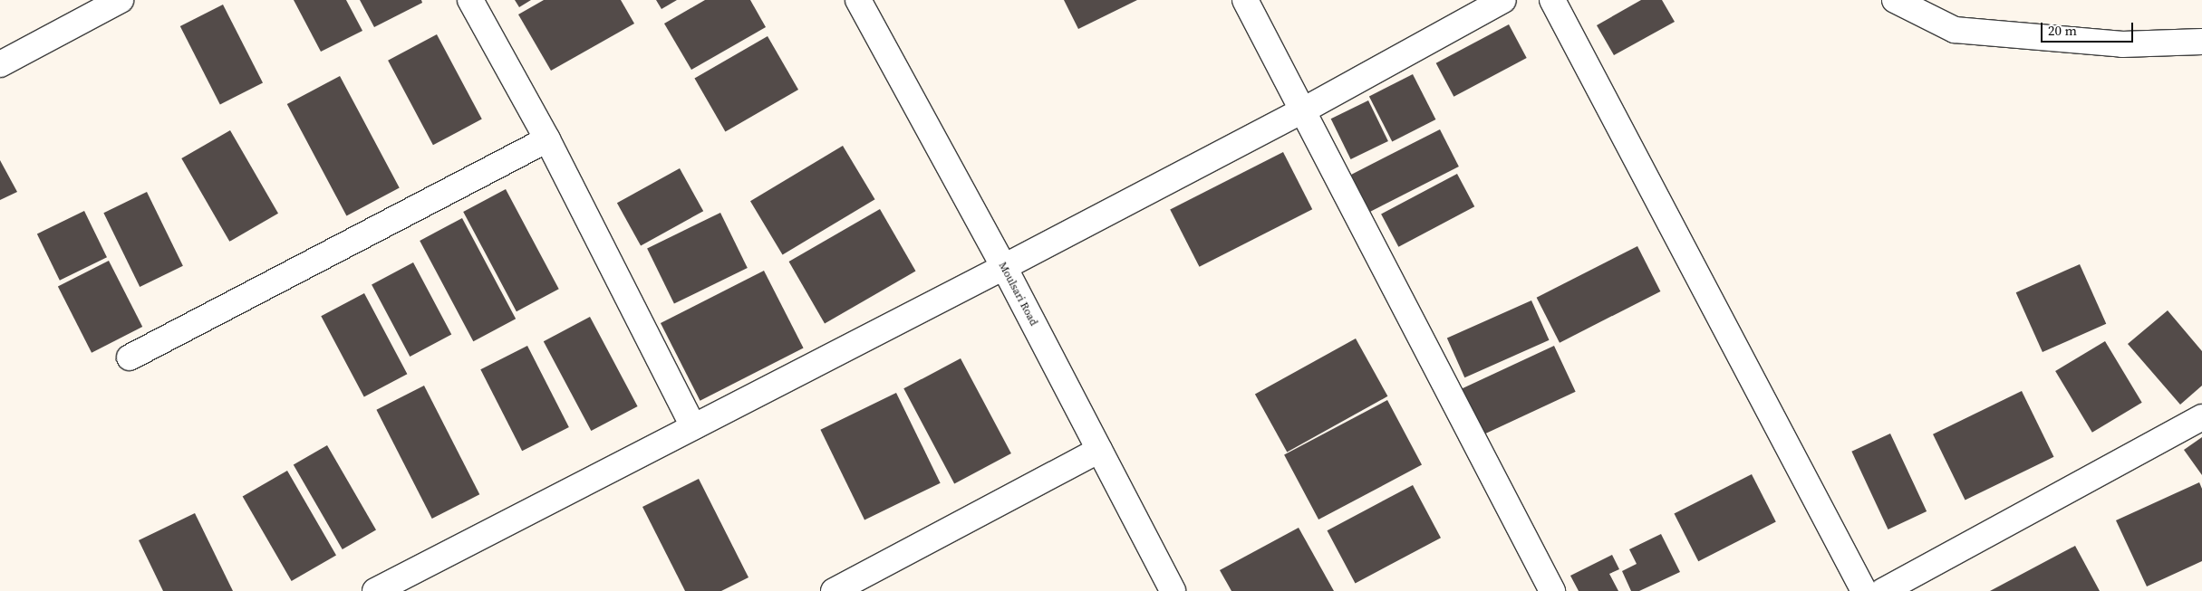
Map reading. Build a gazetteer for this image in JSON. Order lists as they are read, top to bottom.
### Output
{
  "streets": {
    "street": ["Moulsari Road"]
  },
  "scale_bar": "20 m"
}
